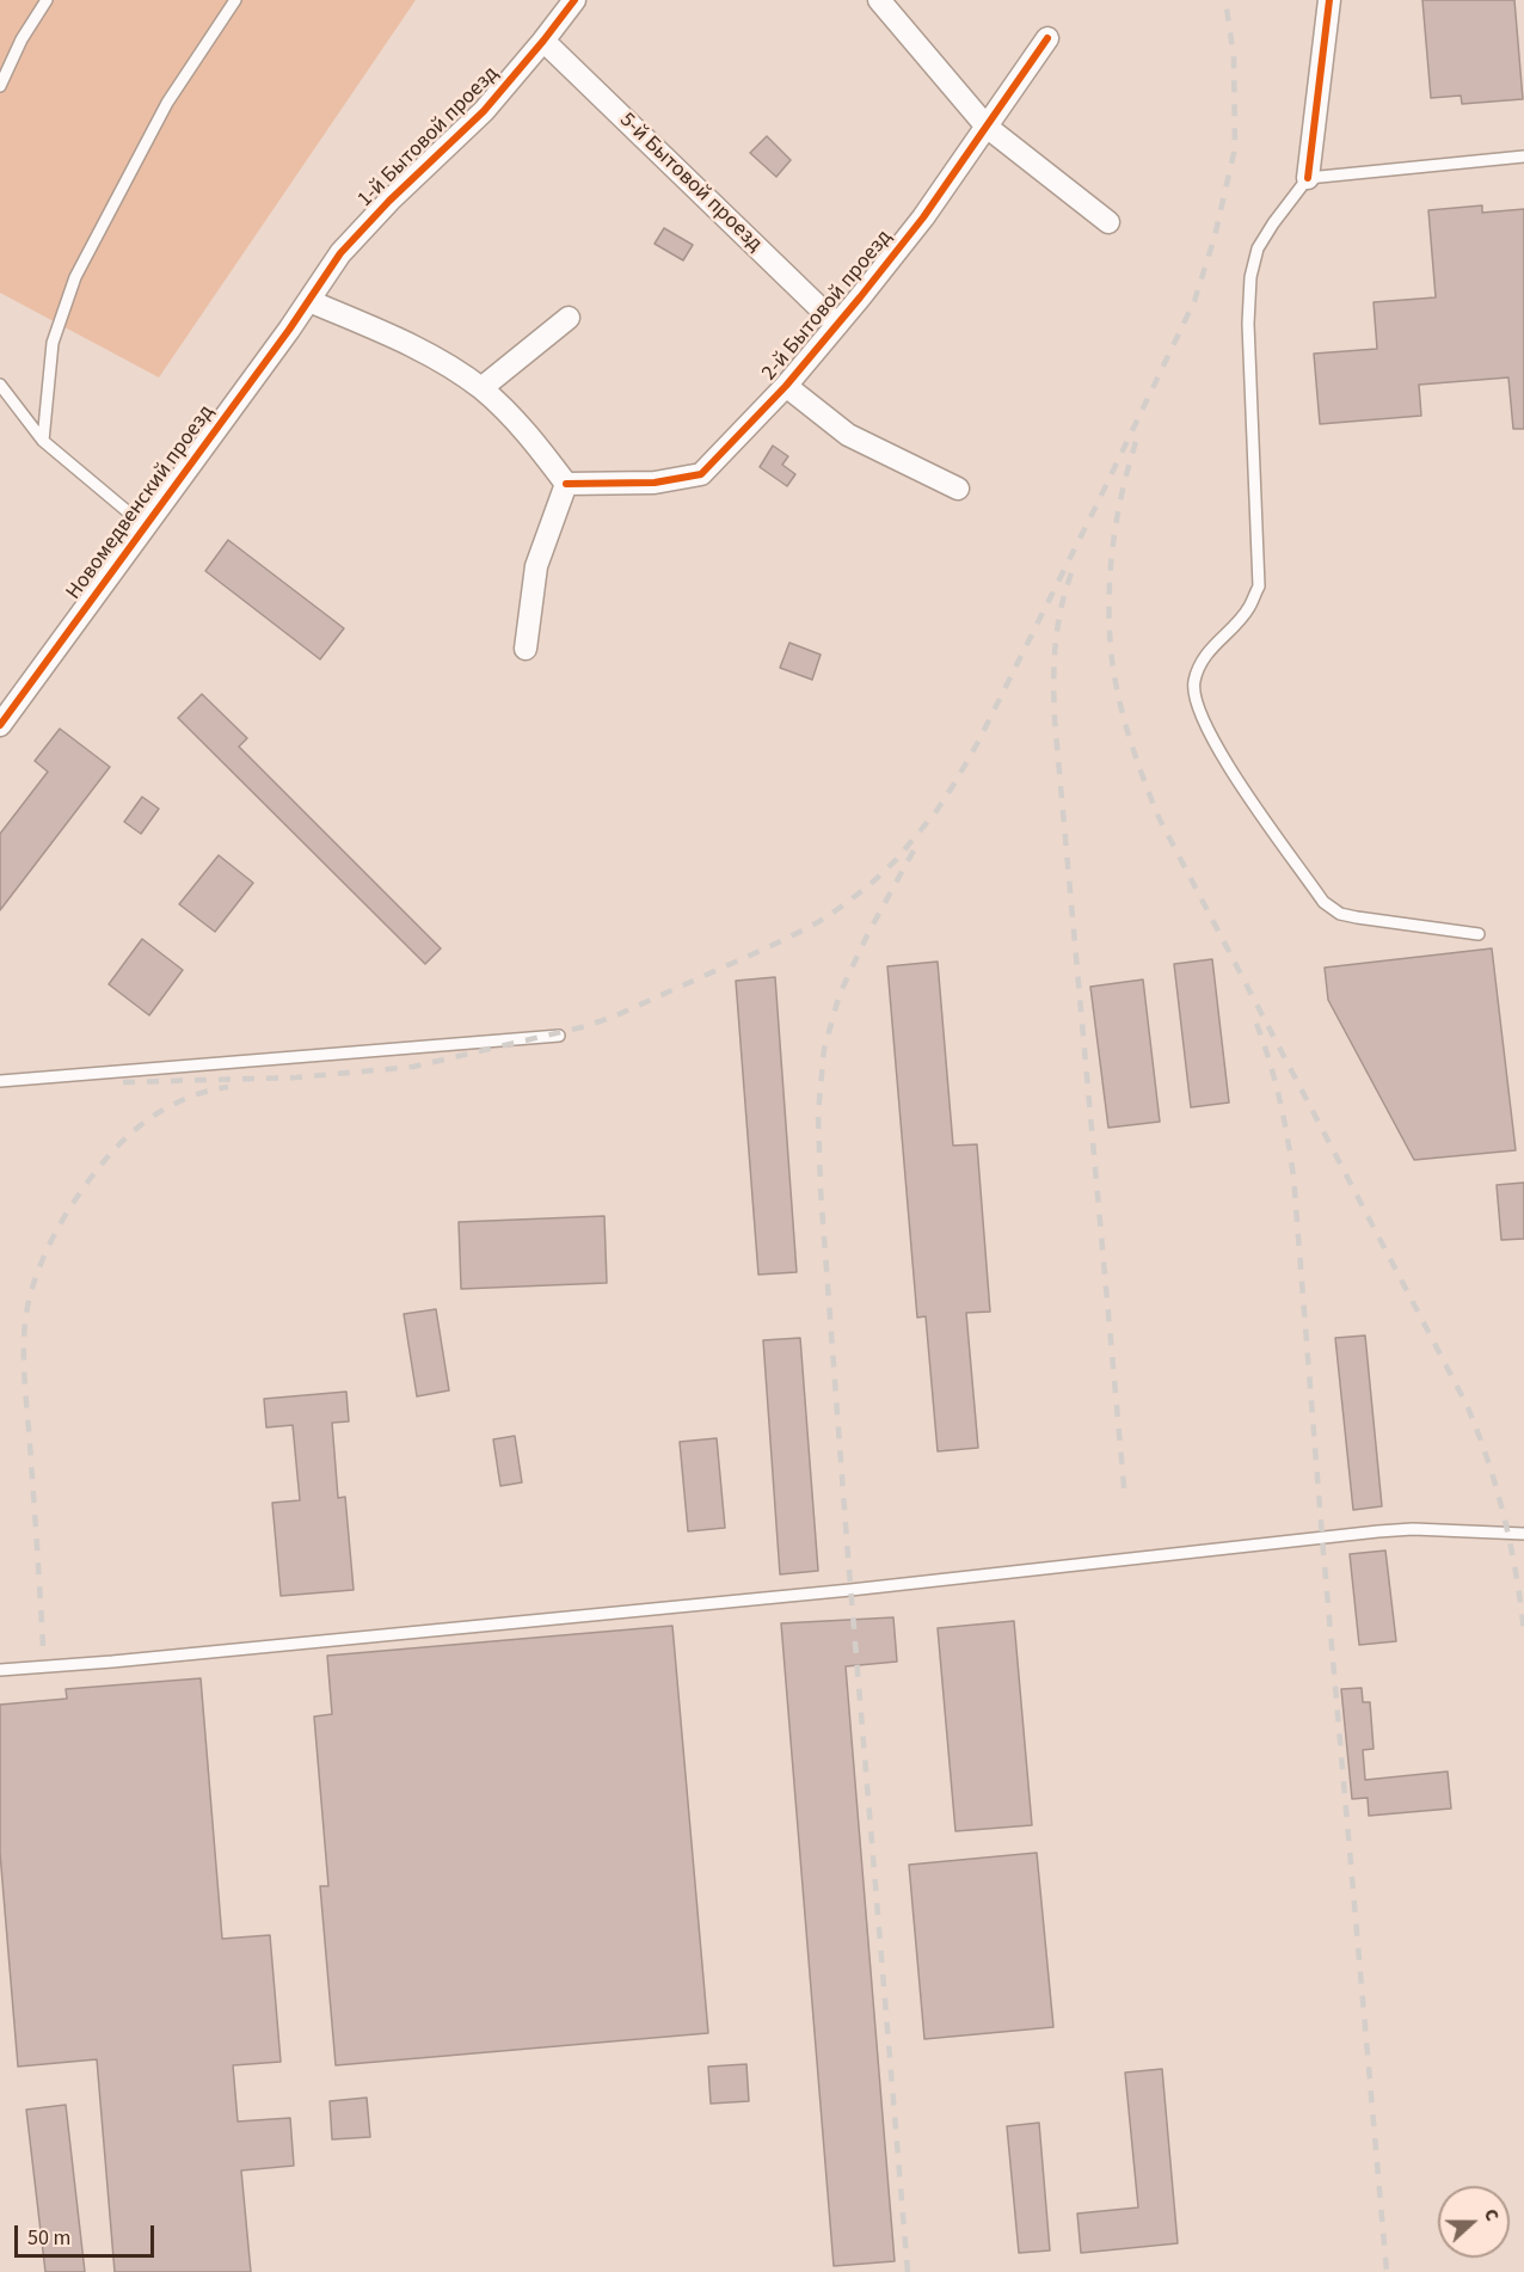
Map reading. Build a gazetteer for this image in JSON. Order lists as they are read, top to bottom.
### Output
{
  "streets": {
    "street": [
      "1-й Бытовой проезд",
      "5-й Бытовой проезд",
      "2-й Бытовой проезд",
      "Новомедвенский проезд"
    ]
  },
  "crossings": [
    ["1-й Бытовой проезд", "5-й Бытовой проезд"],
    ["1-й Бытовой проезд", "Новомедвенский проезд"],
    ["5-й Бытовой проезд", "2-й Бытовой проезд"]
  ],
  "scale_bar": "50 m",
  "north": "right"
}
